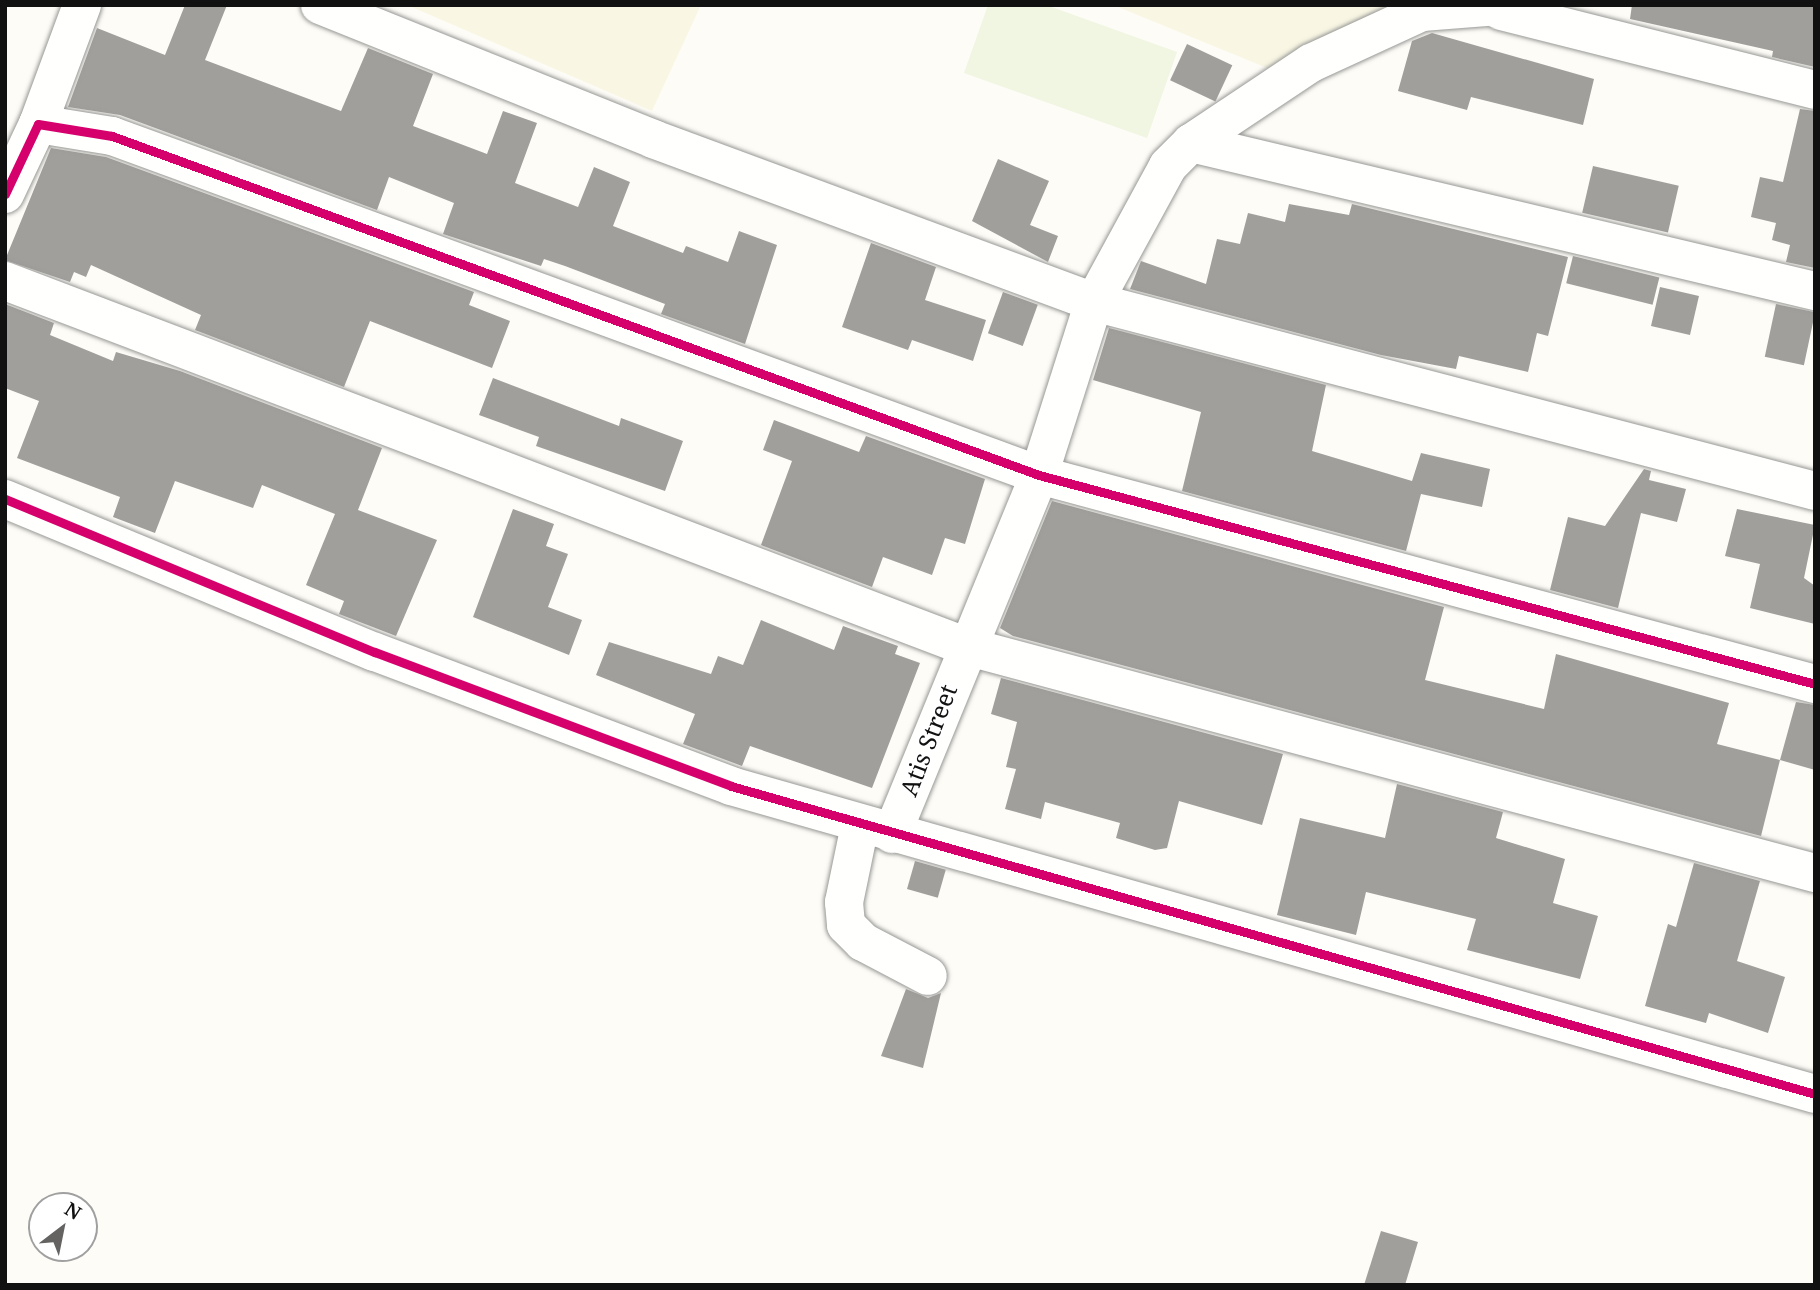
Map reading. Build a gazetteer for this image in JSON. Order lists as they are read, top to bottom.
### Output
{
  "streets": {
    "street": ["Atis Street"]
  },
  "north": "top right"
}
